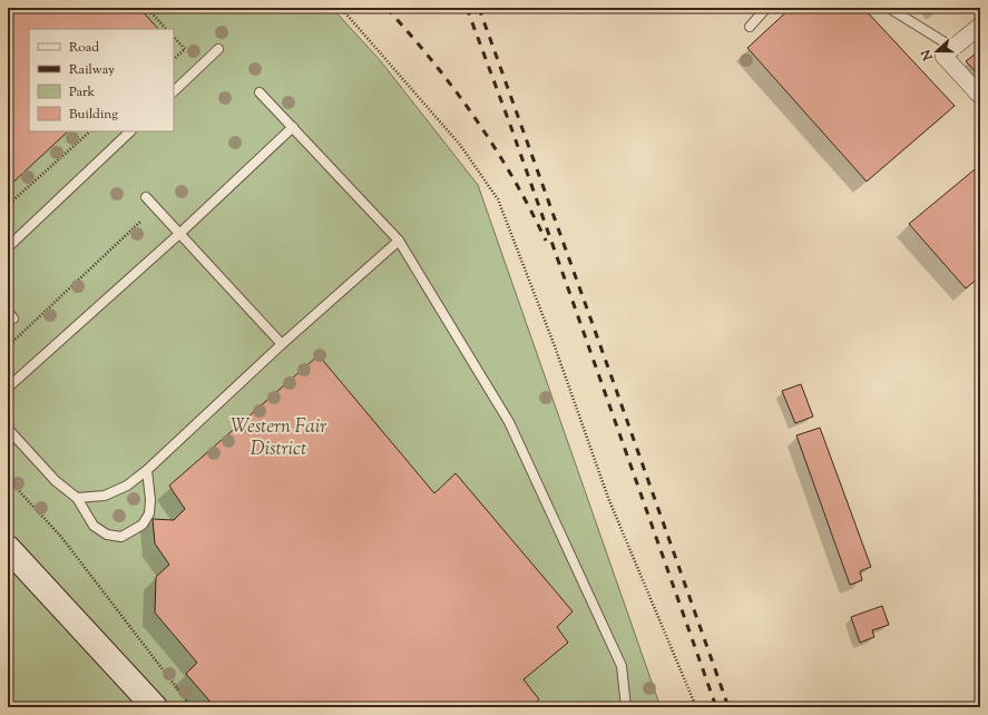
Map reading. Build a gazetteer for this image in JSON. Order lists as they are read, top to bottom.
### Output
{
  "parks": ["Western Fair District"],
  "legend": [
    "Road",
    "Railway",
    "Park",
    "Building"
  ],
  "north": "left"
}
